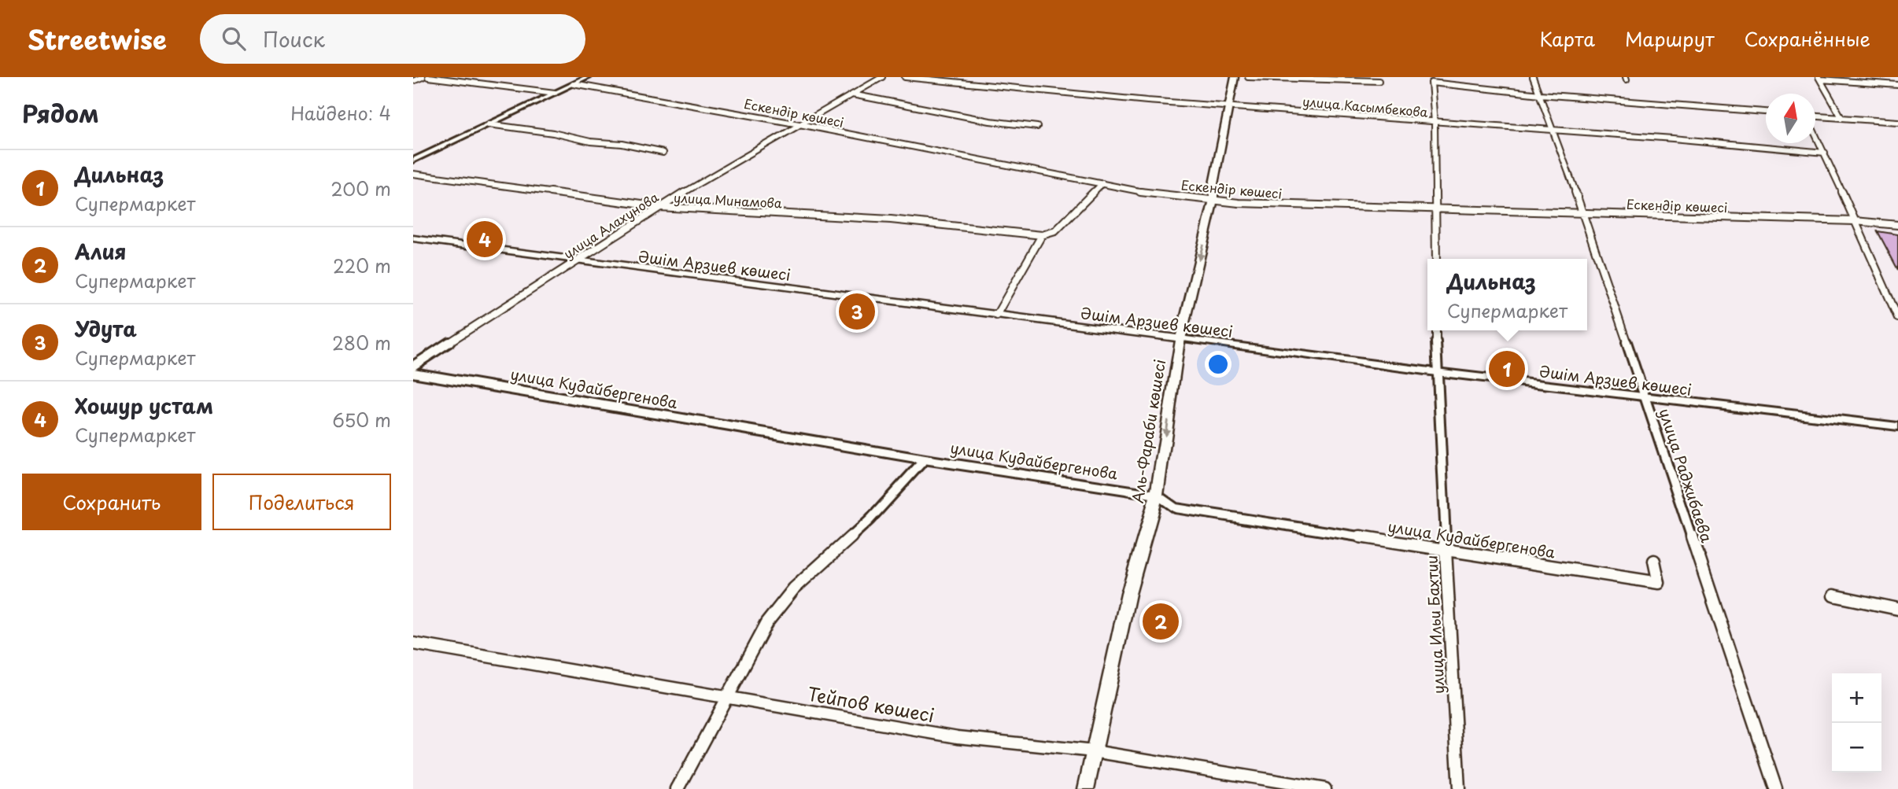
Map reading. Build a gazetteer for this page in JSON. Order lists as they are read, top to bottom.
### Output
{
  "streets": {
    "main road": ["Әшім Арзиев көшесі", "Аль-Фараби көшесі"],
    "street": [
      "улица Касымбекова",
      "Ескендір көшесі",
      "улица Минамова",
      "улица Алахунова",
      "улица Кудайбергенова",
      "улица Раджибаева",
      "улица Ильи Бахтии",
      "Тейпов көшесі"
    ]
  },
  "crossings": [
    ["улица Касымбекова", "Аль-Фараби көшесі"],
    ["улица Касымбекова", "улица Раджибаева"],
    ["Ескендір көшесі", "улица Алахунова"],
    ["Ескендір көшесі", "Аль-Фараби көшесі"],
    ["Ескендір көшесі", "улица Раджибаева"],
    ["улица Минамова", "улица Алахунова"],
    ["улица Алахунова", "Әшім Арзиев көшесі"],
    ["Әшім Арзиев көшесі", "Аль-Фараби көшесі"],
    ["Әшім Арзиев көшесі", "улица Раджибаева"],
    ["Әшім Арзиев көшесі", "улица Ильи Бахтии"],
    ["улица Кудайбергенова", "Аль-Фараби көшесі"],
    ["улица Кудайбергенова", "улица Ильи Бахтии"],
    ["Аль-Фараби көшесі", "Тейпов көшесі"]
  ],
  "one_way": ["Аль-Фараби көшесі"],
  "north": "top",
  "page": {
    "header": "Streetwise",
    "search": "Поиск",
    "nav": ["Карта", "Маршрут", "Сохранённые"],
    "heading": ["Рядом", "Найдено: 4"],
    "list": [
      {
        "mark": "1",
        "name": "Дильназ",
        "note": "Супермаркет",
        "value": "200 m"
      },
      {
        "mark": "2",
        "name": "Алия",
        "note": "Супермаркет",
        "value": "220 m"
      },
      {
        "mark": "3",
        "name": "Удута",
        "note": "Супермаркет",
        "value": "280 m"
      },
      {
        "mark": "4",
        "name": "Хошур устам",
        "note": "Супермаркет",
        "value": "650 m"
      }
    ],
    "pins": [
      "4",
      "3",
      "1",
      "2"
    ],
    "popup": ["Дильназ", "Супермаркет"],
    "buttons": ["Сохранить", "Поделиться"],
    "map_buttons": ["+", "−"]
  }
}
